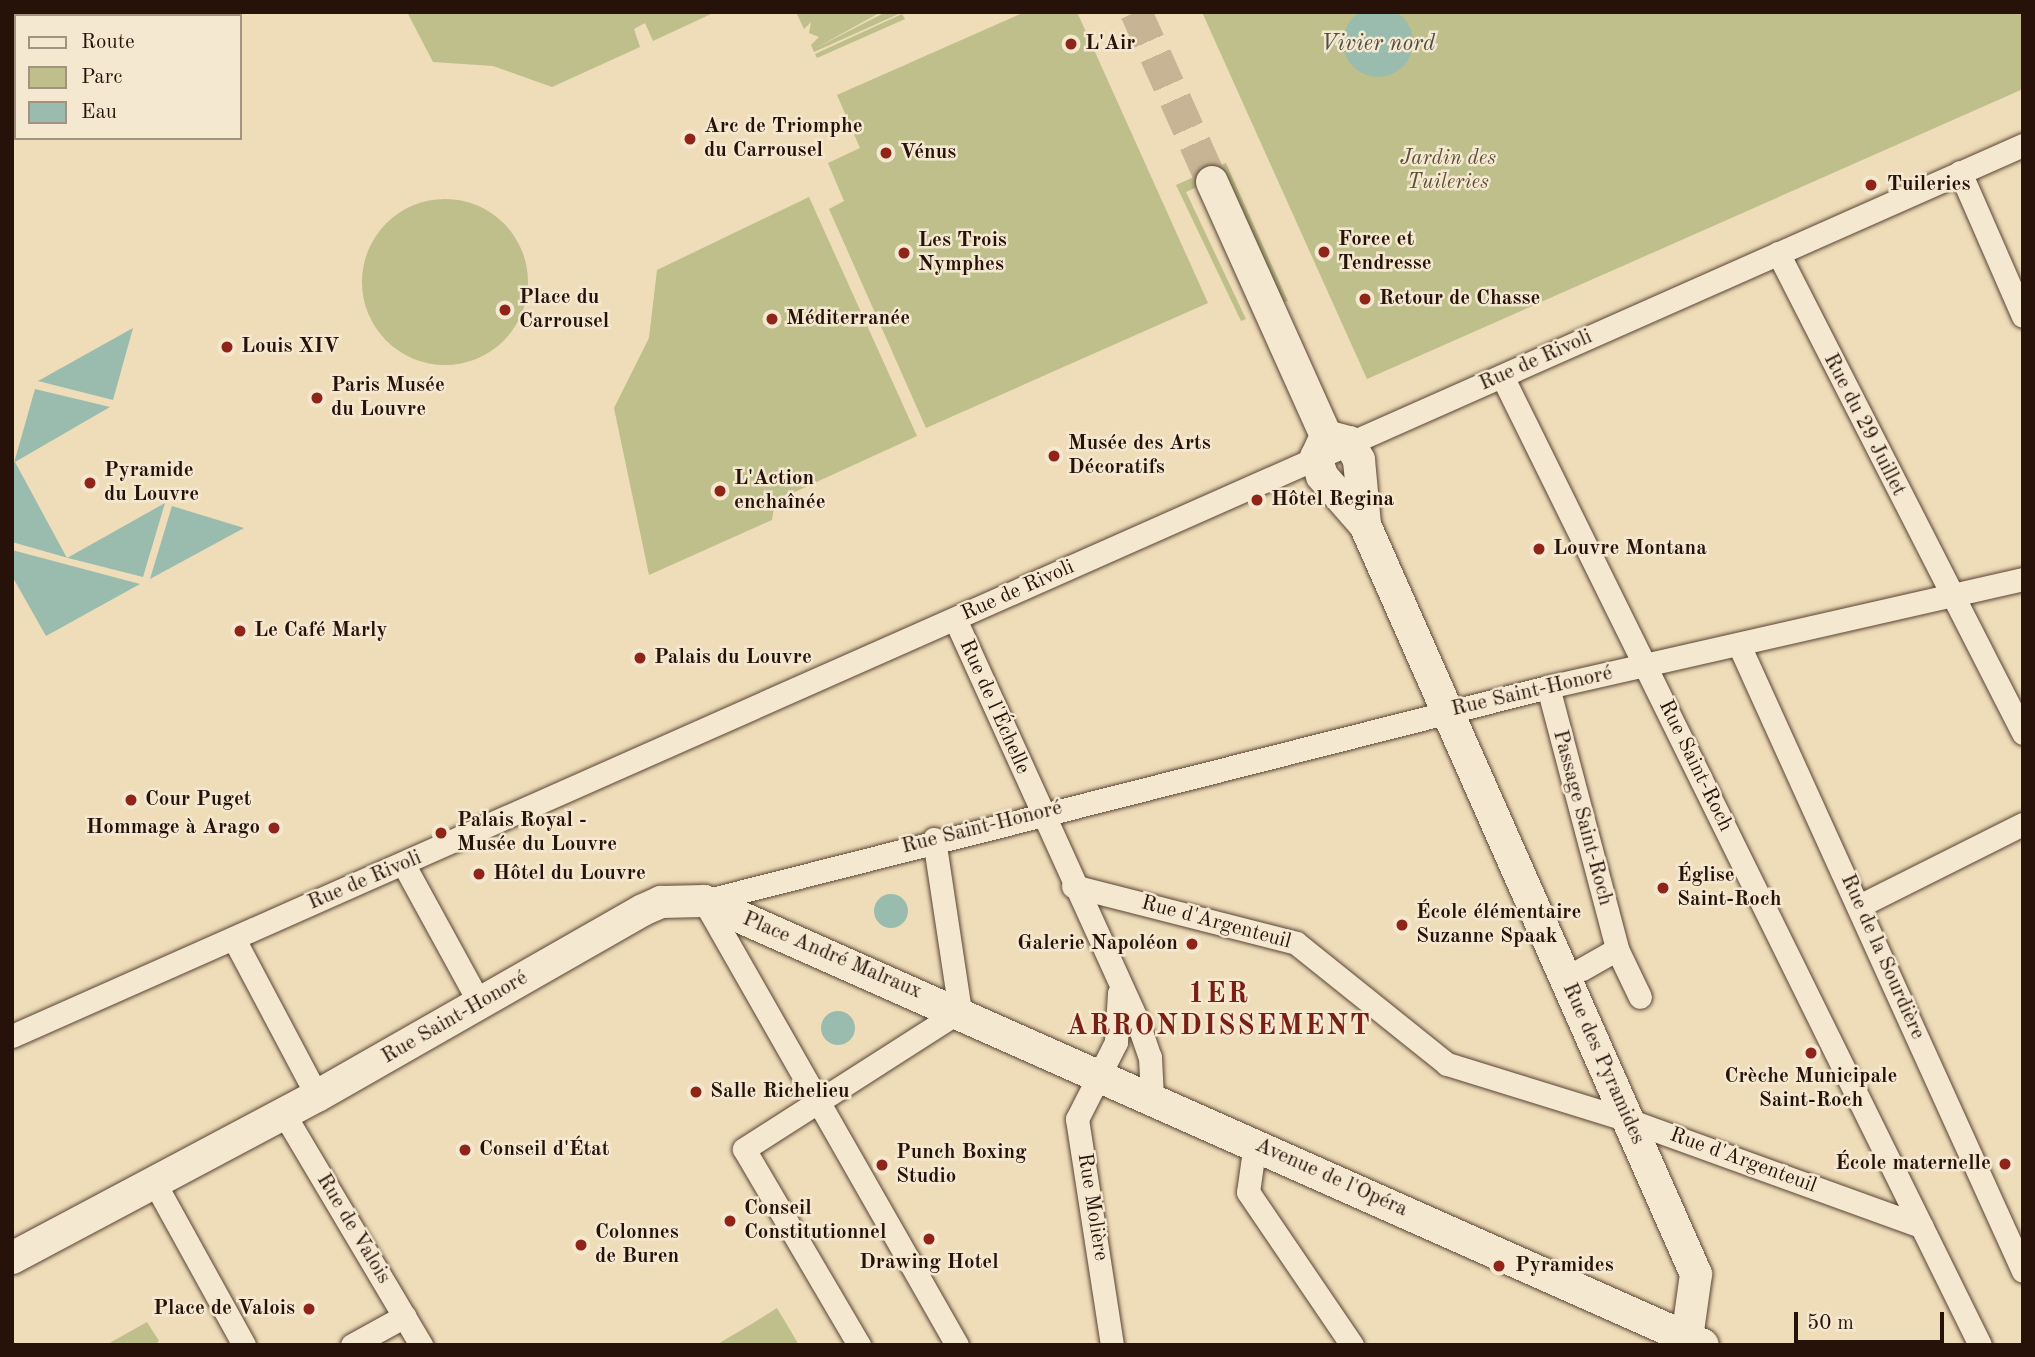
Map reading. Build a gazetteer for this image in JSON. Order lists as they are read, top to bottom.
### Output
{
  "streets": {
    "street": [
      "Rue de Rivoli",
      "Rue du 29 Juillet",
      "Rue Saint-Honoré",
      "Rue de l'Échelle",
      "Rue Saint-Roch",
      "Passage Saint-Roch",
      "Rue d'Argenteuil",
      "Place André Malraux",
      "Rue de la Sourdière",
      "Rue des Pyramides",
      "Avenue de l'Opéra",
      "Rue Molière",
      "Rue de Valois"
    ]
  },
  "crossings": [
    ["Rue de Rivoli", "Rue du 29 Juillet"],
    ["Rue de Rivoli", "Rue de l'Échelle"],
    ["Rue de Rivoli", "Rue Saint-Roch"],
    ["Rue de Rivoli", "Rue des Pyramides"],
    ["Rue du 29 Juillet", "Rue Saint-Honoré"],
    ["Rue Saint-Honoré", "Rue de l'Échelle"],
    ["Rue Saint-Honoré", "Rue Saint-Roch"],
    ["Rue Saint-Honoré", "Passage Saint-Roch"],
    ["Rue Saint-Honoré", "Place André Malraux"],
    ["Rue Saint-Honoré", "Rue de la Sourdière"],
    ["Rue Saint-Honoré", "Rue des Pyramides"],
    ["Rue Saint-Honoré", "Rue de Valois"],
    ["Rue de l'Échelle", "Rue d'Argenteuil"],
    ["Rue de l'Échelle", "Avenue de l'Opéra"],
    ["Rue de l'Échelle", "Rue Molière"],
    ["Rue Saint-Roch", "Rue d'Argenteuil"],
    ["Rue d'Argenteuil", "Rue des Pyramides"],
    ["Place André Malraux", "Avenue de l'Opéra"],
    ["Rue des Pyramides", "Avenue de l'Opéra"],
    ["Avenue de l'Opéra", "Rue Molière"]
  ],
  "districts": ["1ER ARRONDISSEMENT"],
  "water": ["Vivier nord"],
  "parks": ["Jardin des Tuileries"],
  "places": [
    "L'Air",
    "Arc de Triomphe du Carrousel",
    "Vénus",
    "Tuileries",
    "Force et Tendresse",
    "Les Trois Nymphes",
    "Retour de Chasse",
    "Place du Carrousel",
    "Méditerranée",
    "Louis XIV",
    "Paris Musée du Louvre",
    "Musée des Arts Décoratifs",
    "Pyramide du Louvre",
    "L'Action enchaînée",
    "Hôtel Regina",
    "Louvre Montana",
    "Le Café Marly",
    "Palais du Louvre",
    "Cour Puget",
    "Hommage à Arago",
    "Palais Royal - Musée du Louvre",
    "Hôtel du Louvre",
    "Église Saint-Roch",
    "École élémentaire Suzanne Spaak",
    "Galerie Napoléon",
    "Crèche Municipale Saint-Roch",
    "Salle Richelieu",
    "Conseil d'État",
    "École maternelle",
    "Punch Boxing Studio",
    "Conseil Constitutionnel",
    "Drawing Hotel",
    "Colonnes de Buren",
    "Pyramides",
    "Place de Valois"
  ],
  "legend": ["Route", "Parc", "Eau"],
  "scale_bar": "50 m"
}
